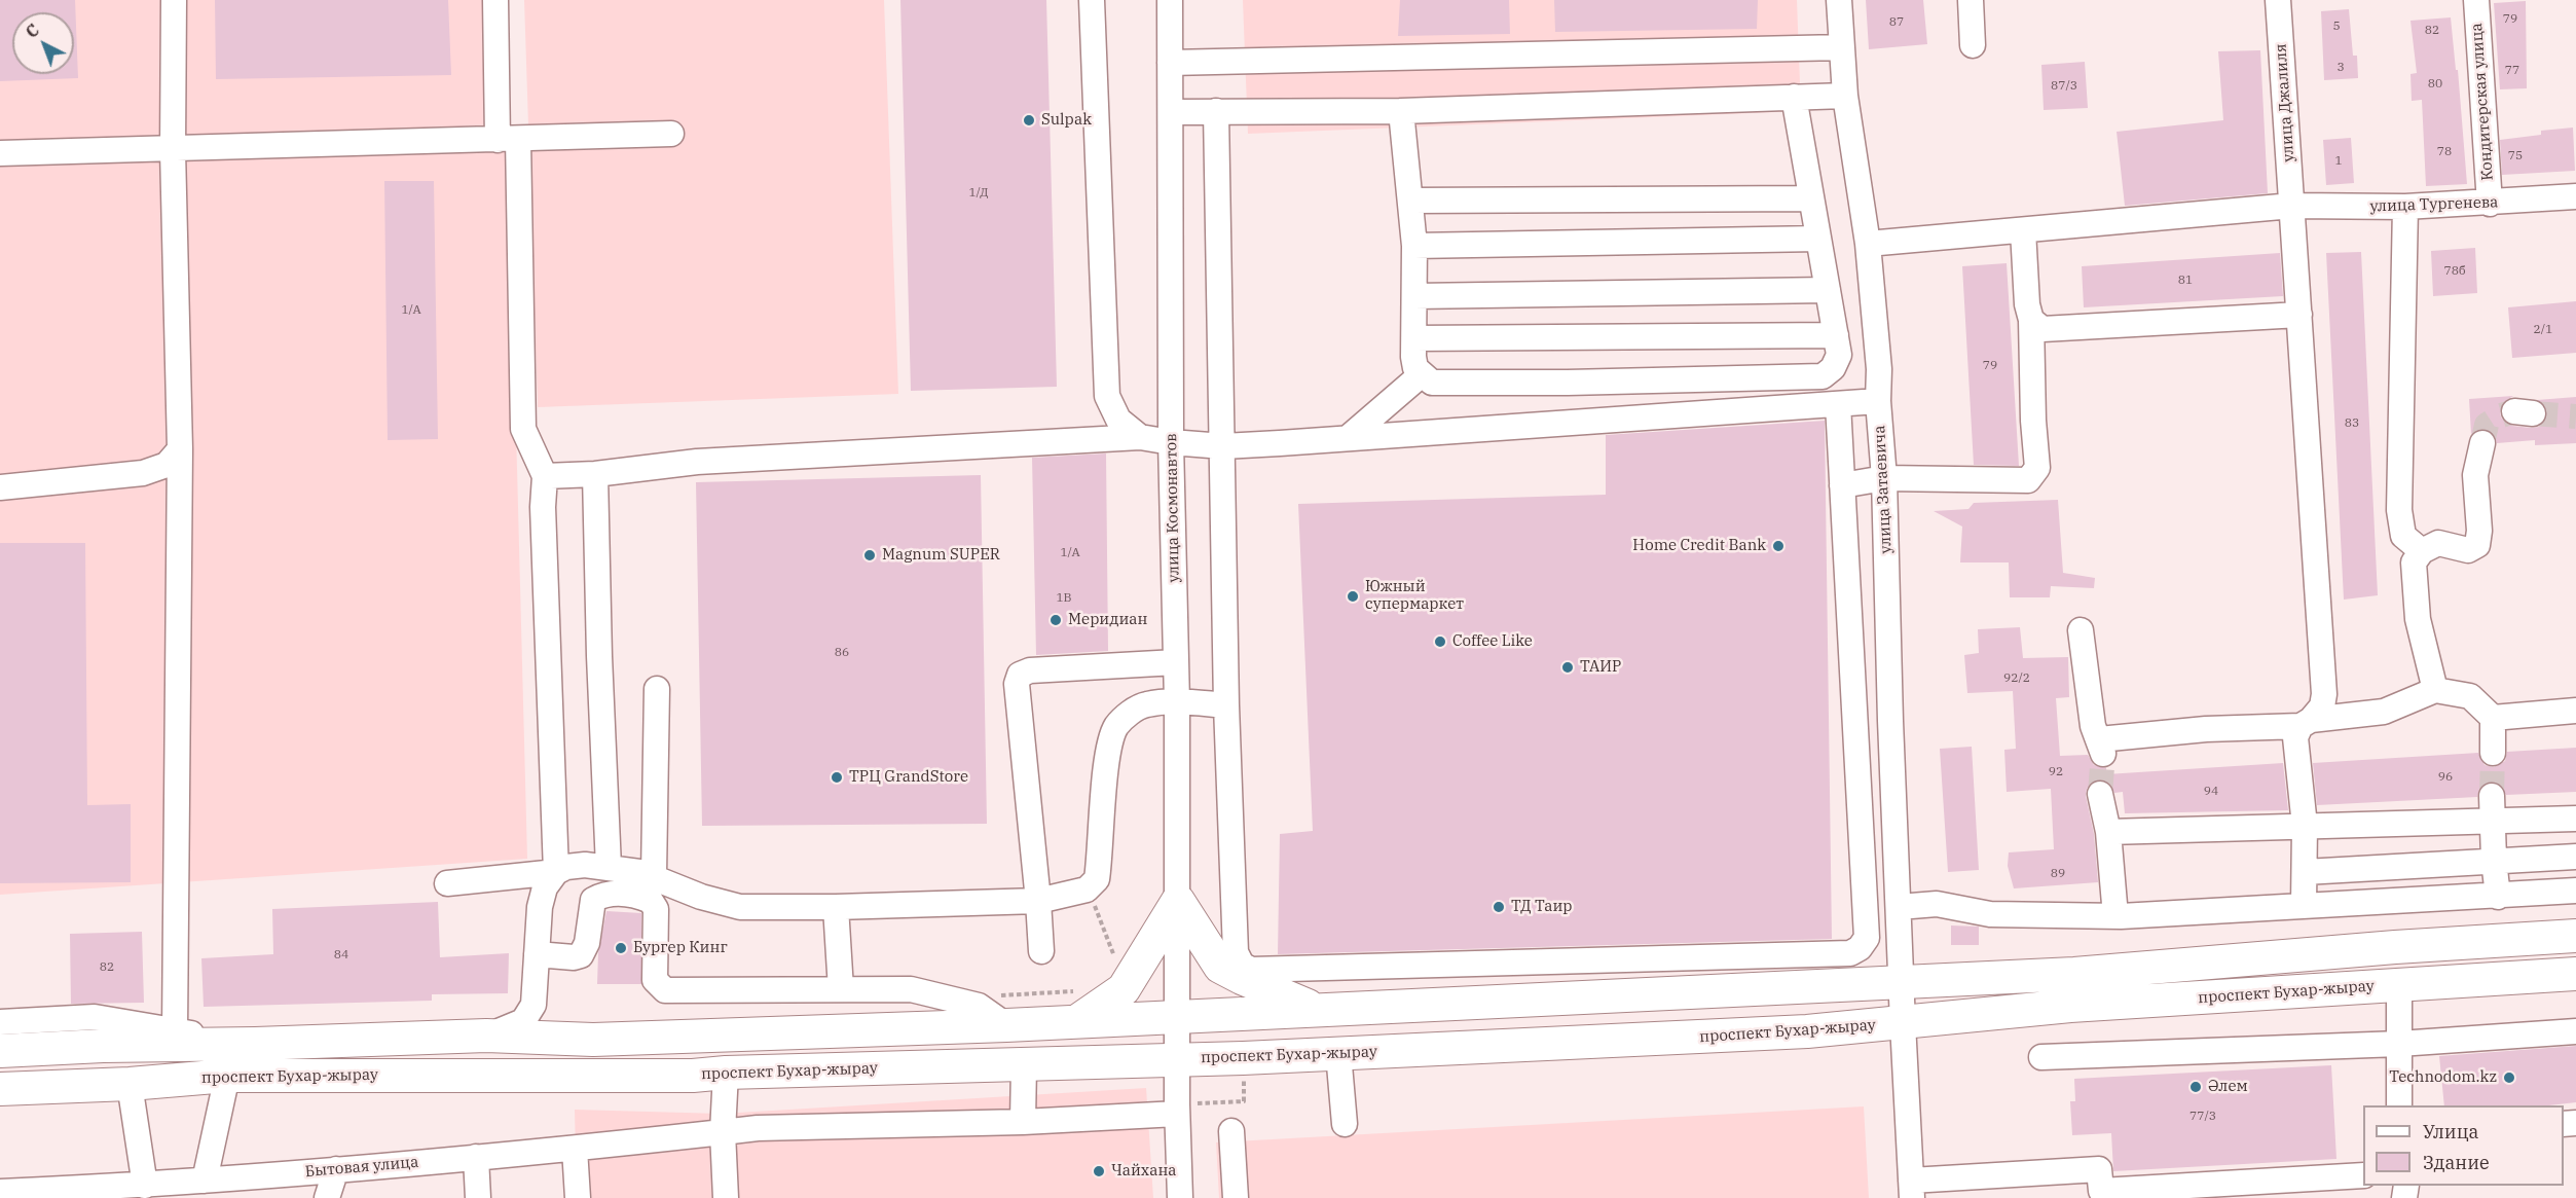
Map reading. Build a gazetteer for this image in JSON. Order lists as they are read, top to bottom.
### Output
{
  "streets": {
    "main road": ["проспект Бухар-жырау"],
    "street": [
      "Кондитерская улица",
      "улица Джалиля",
      "улица Тургенева",
      "улица Затаевича",
      "улица Космонавтов",
      "Бытовая улица"
    ]
  },
  "crossings": [
    ["Кондитерская улица", "улица Тургенева"],
    ["улица Джалиля", "улица Тургенева"],
    ["улица Тургенева", "улица Затаевича"],
    ["улица Затаевича", "проспект Бухар-жырау"],
    ["улица Космонавтов", "проспект Бухар-жырау"],
    ["улица Космонавтов", "Бытовая улица"]
  ],
  "places": [
    "Sulpak",
    "Home Credit Bank",
    "Magnum SUPER",
    "Южный супермаркет",
    "Меридиан",
    "Coffee Like",
    "ТАИР",
    "ТРЦ GrandStore",
    "ТД Таир",
    "Бургер Кинг",
    "Technodom.kz",
    "Әлем",
    "Чайхана"
  ],
  "house_numbers": [
    "79",
    "87",
    "5",
    "82",
    "3",
    "77",
    "80",
    "87/3",
    "78",
    "75",
    "1",
    "1/Д",
    "78б",
    "81",
    "1/А",
    "2/1",
    "79",
    "83",
    "1/А",
    "1B",
    "86",
    "92/2",
    "92",
    "96",
    "94",
    "89",
    "84",
    "82",
    "77/3"
  ],
  "legend": ["Улица", "Здание"],
  "north": "top left"
}
